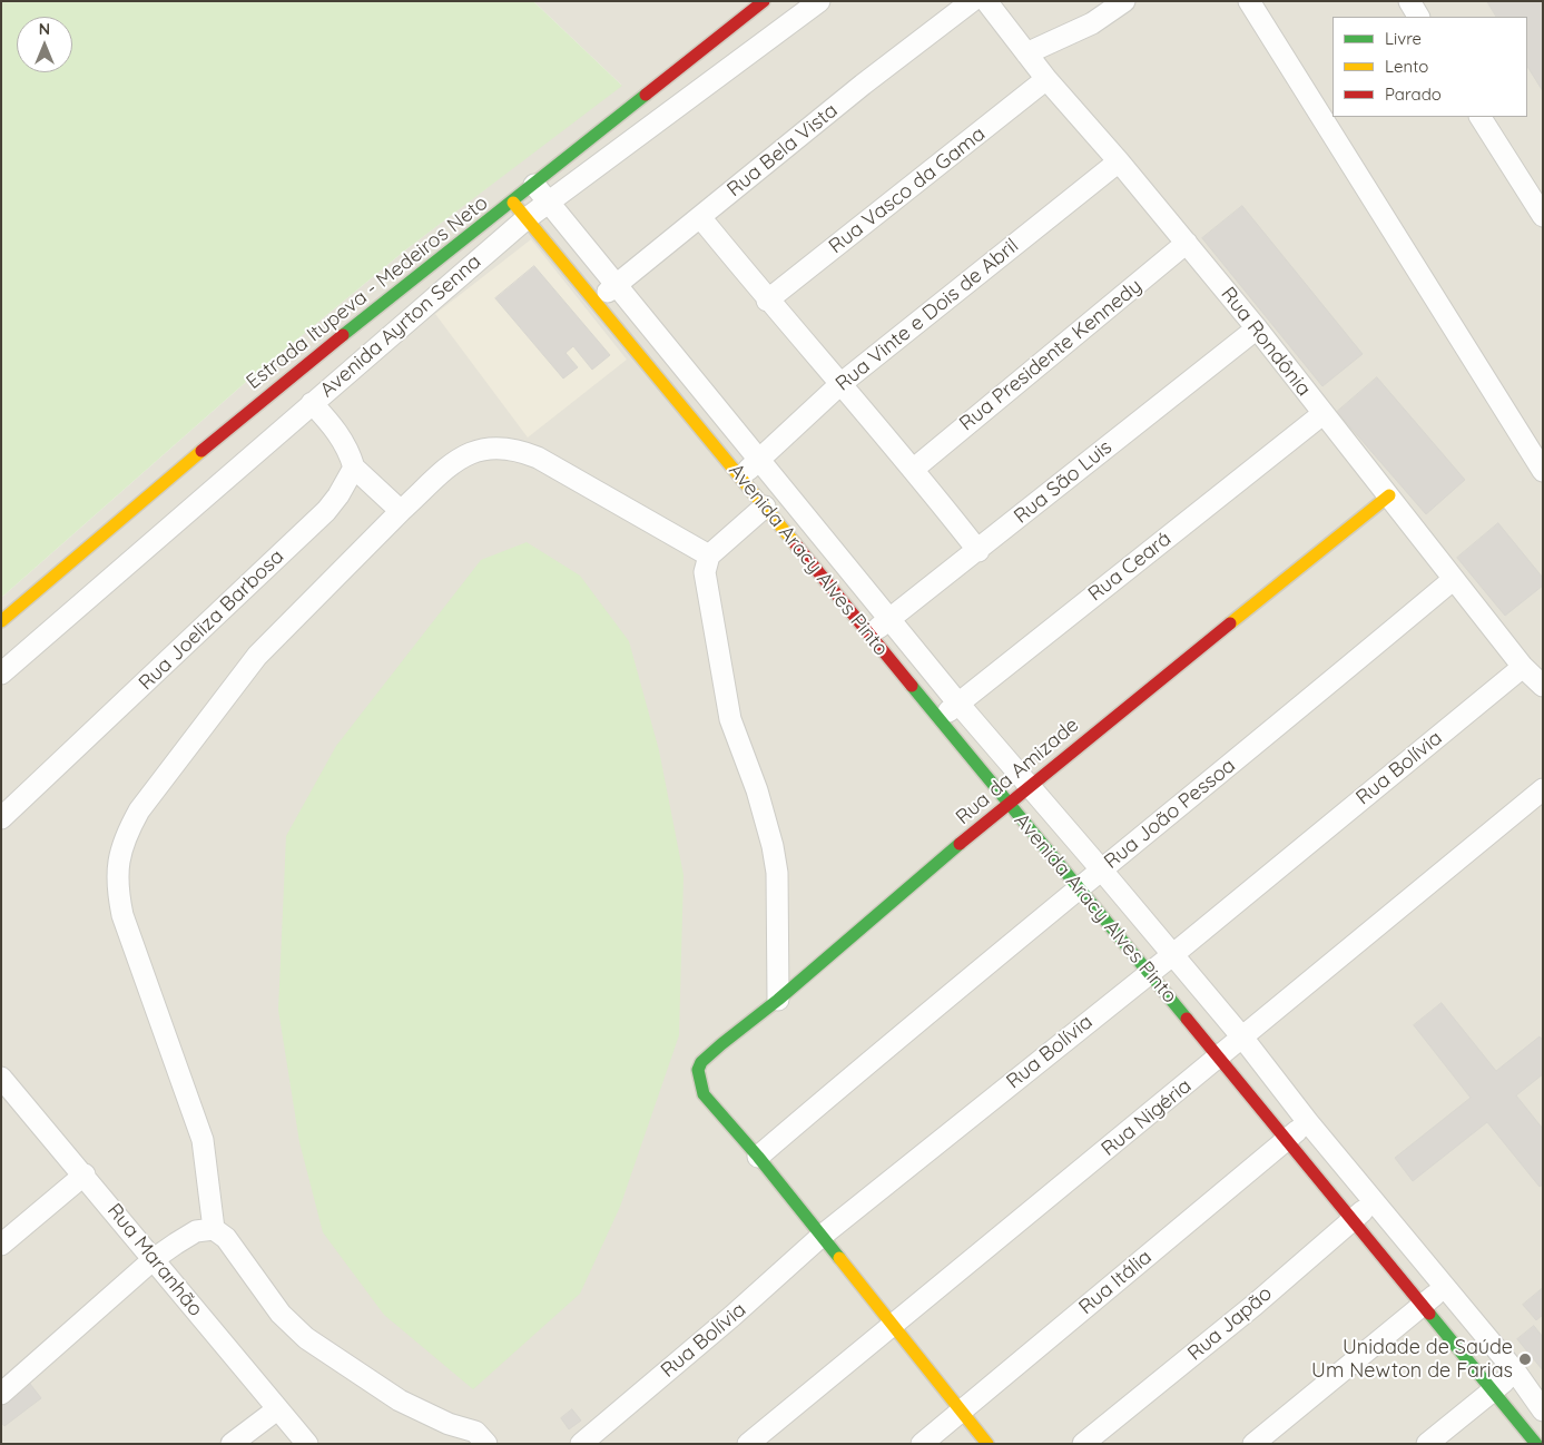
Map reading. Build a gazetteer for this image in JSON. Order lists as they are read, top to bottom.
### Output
{
  "streets": {
    "street": [
      "Rua Bela Vista",
      "Rua Vasco da Gama",
      "Estrada Itupeva - Medeiros Neto",
      "Rua Vinte e Dois de Abril",
      "Avenida Ayrton Senna",
      "Rua Rondônia",
      "Rua Presidente Kennedy",
      "Rua São Luis",
      "Avenida Aracy Alves Pinto",
      "Rua Ceará",
      "Rua Joeliza Barbosa",
      "Rua Bolívia",
      "Rua da Amizade",
      "Rua João Pessoa",
      "Rua Nigéria",
      "Rua Maranhão",
      "Rua Itália",
      "Rua Japão"
    ]
  },
  "crossings": [
    ["Rua Bela Vista", "Avenida Aracy Alves Pinto"],
    ["Rua Vasco da Gama", "Rua Rondônia"],
    ["Estrada Itupeva - Medeiros Neto", "Avenida Aracy Alves Pinto"],
    ["Rua Vinte e Dois de Abril", "Rua Rondônia"],
    ["Rua Vinte e Dois de Abril", "Avenida Aracy Alves Pinto"],
    ["Avenida Ayrton Senna", "Avenida Aracy Alves Pinto"],
    ["Rua Rondônia", "Rua Presidente Kennedy"],
    ["Rua Rondônia", "Rua São Luis"],
    ["Rua Rondônia", "Rua Ceará"],
    ["Rua Rondônia", "Rua Bolívia"],
    ["Rua Rondônia", "Rua da Amizade"],
    ["Rua Rondônia", "Rua João Pessoa"],
    ["Rua São Luis", "Avenida Aracy Alves Pinto"],
    ["Avenida Aracy Alves Pinto", "Rua Ceará"],
    ["Avenida Aracy Alves Pinto", "Rua Bolívia"],
    ["Avenida Aracy Alves Pinto", "Rua da Amizade"],
    ["Avenida Aracy Alves Pinto", "Rua João Pessoa"],
    ["Avenida Aracy Alves Pinto", "Rua Nigéria"],
    ["Avenida Aracy Alves Pinto", "Rua Itália"],
    ["Avenida Aracy Alves Pinto", "Rua Japão"],
    ["Rua da Amizade", "Rua João Pessoa"]
  ],
  "places": ["Unidade de Saúde Um Newton de Farias"],
  "legend": ["Livre", "Lento", "Parado"],
  "north": "top"
}
